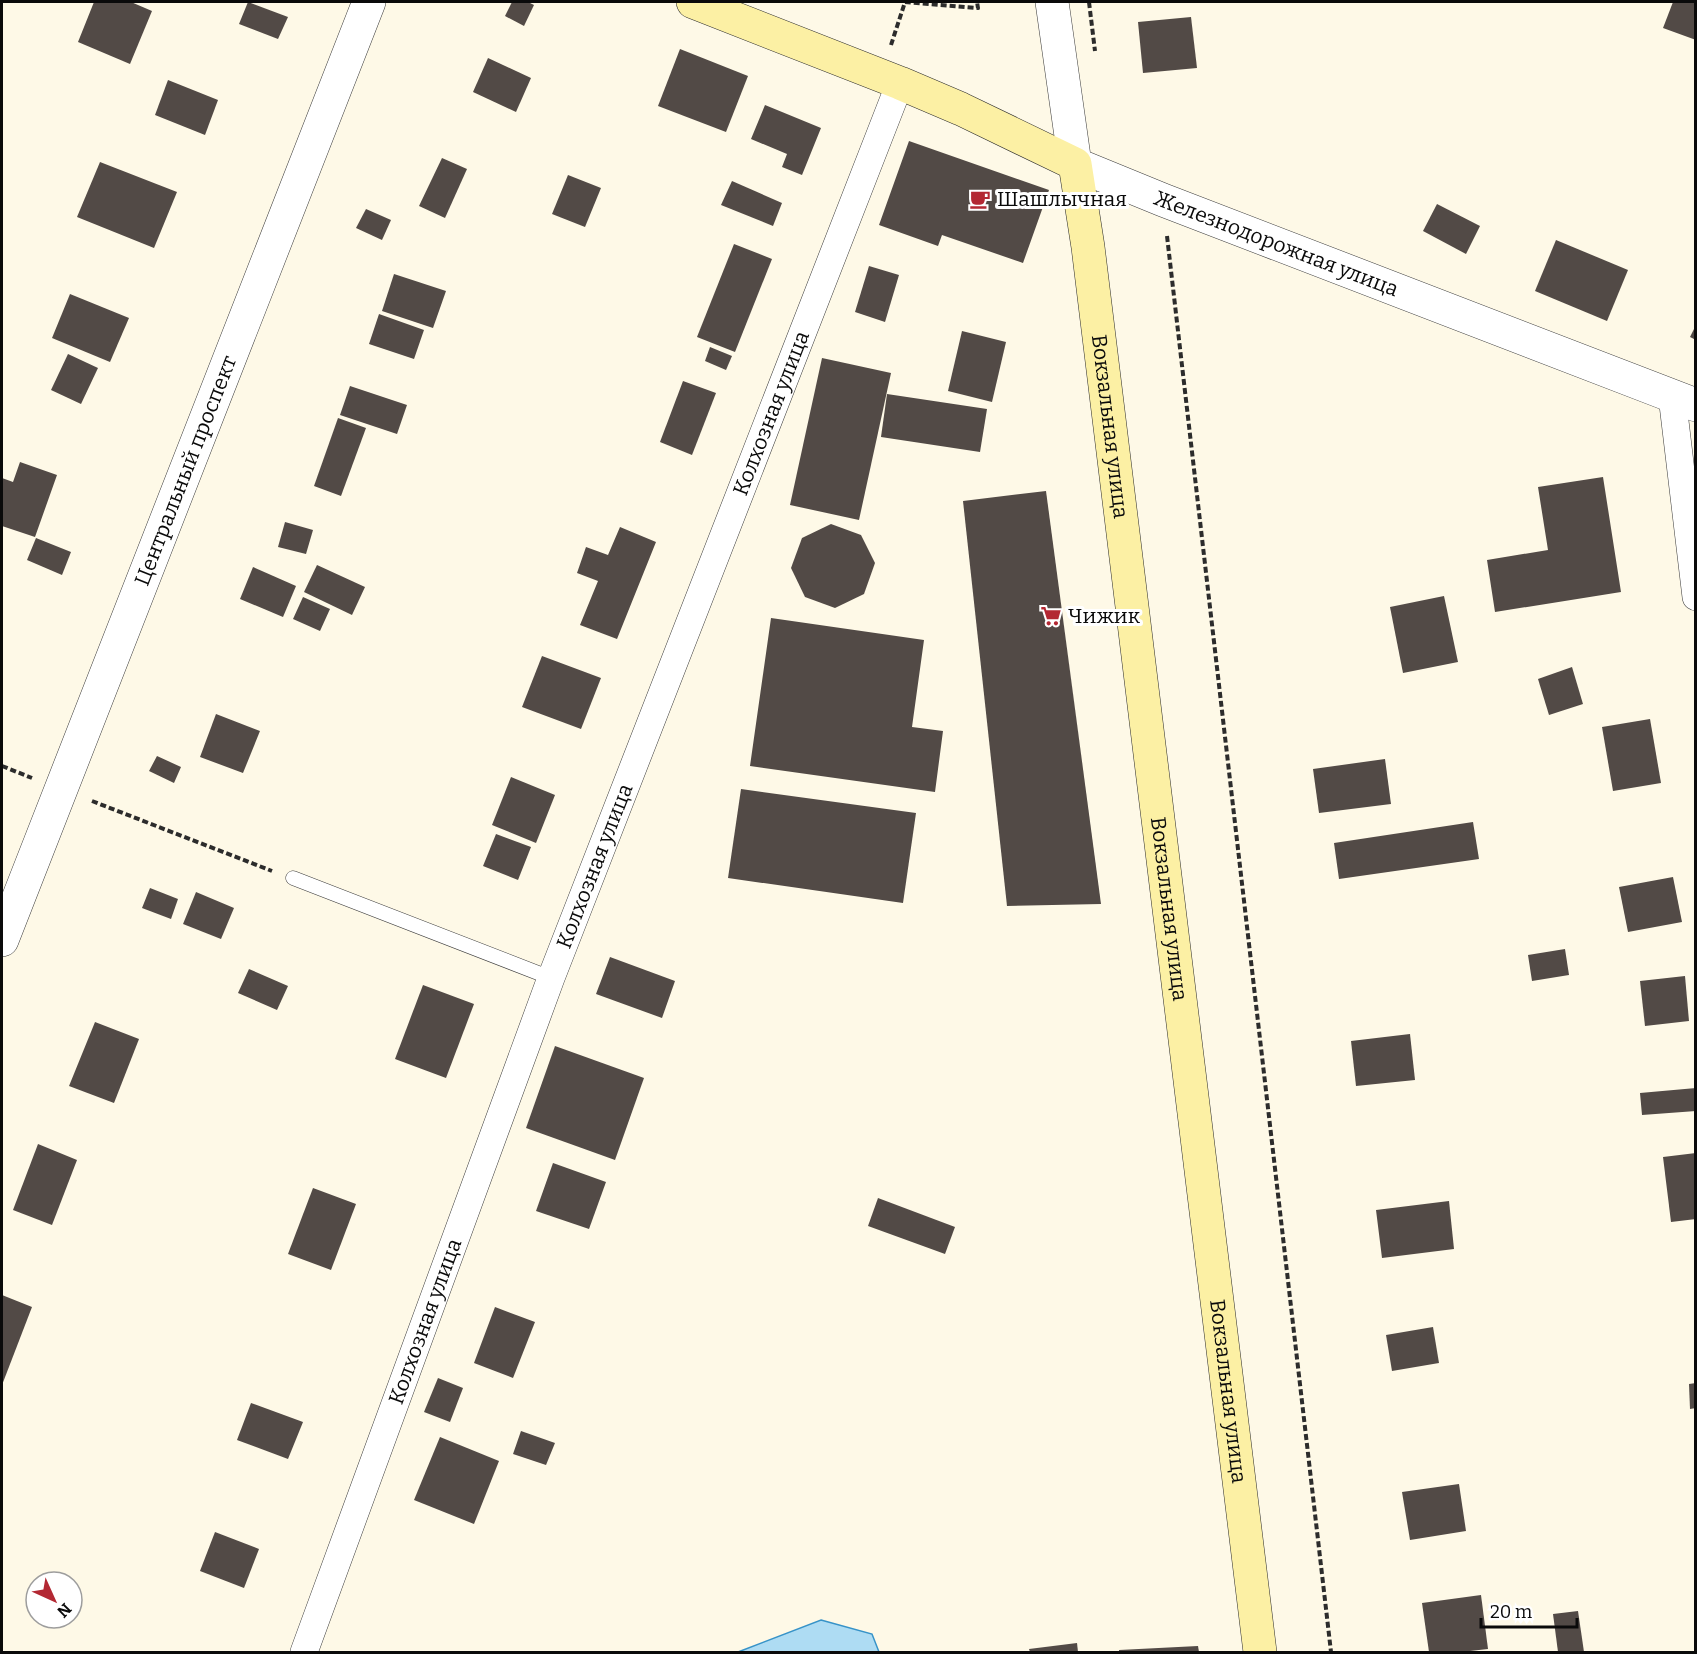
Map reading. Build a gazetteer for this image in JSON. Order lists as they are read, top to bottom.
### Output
{
  "streets": {
    "main road": ["Железнодорожная улица", "Вокзальная улица"],
    "street": ["Колхозная улица", "Центральный проспект"]
  },
  "crossings": [
    ["Железнодорожная улица", "Колхозная улица"],
    ["Железнодорожная улица", "Вокзальная улица"]
  ],
  "places": {
    "cafe": ["Шашлычная"],
    "supermarket": ["Чижик"]
  },
  "scale_bar": "20 m",
  "north": "bottom right"
}
